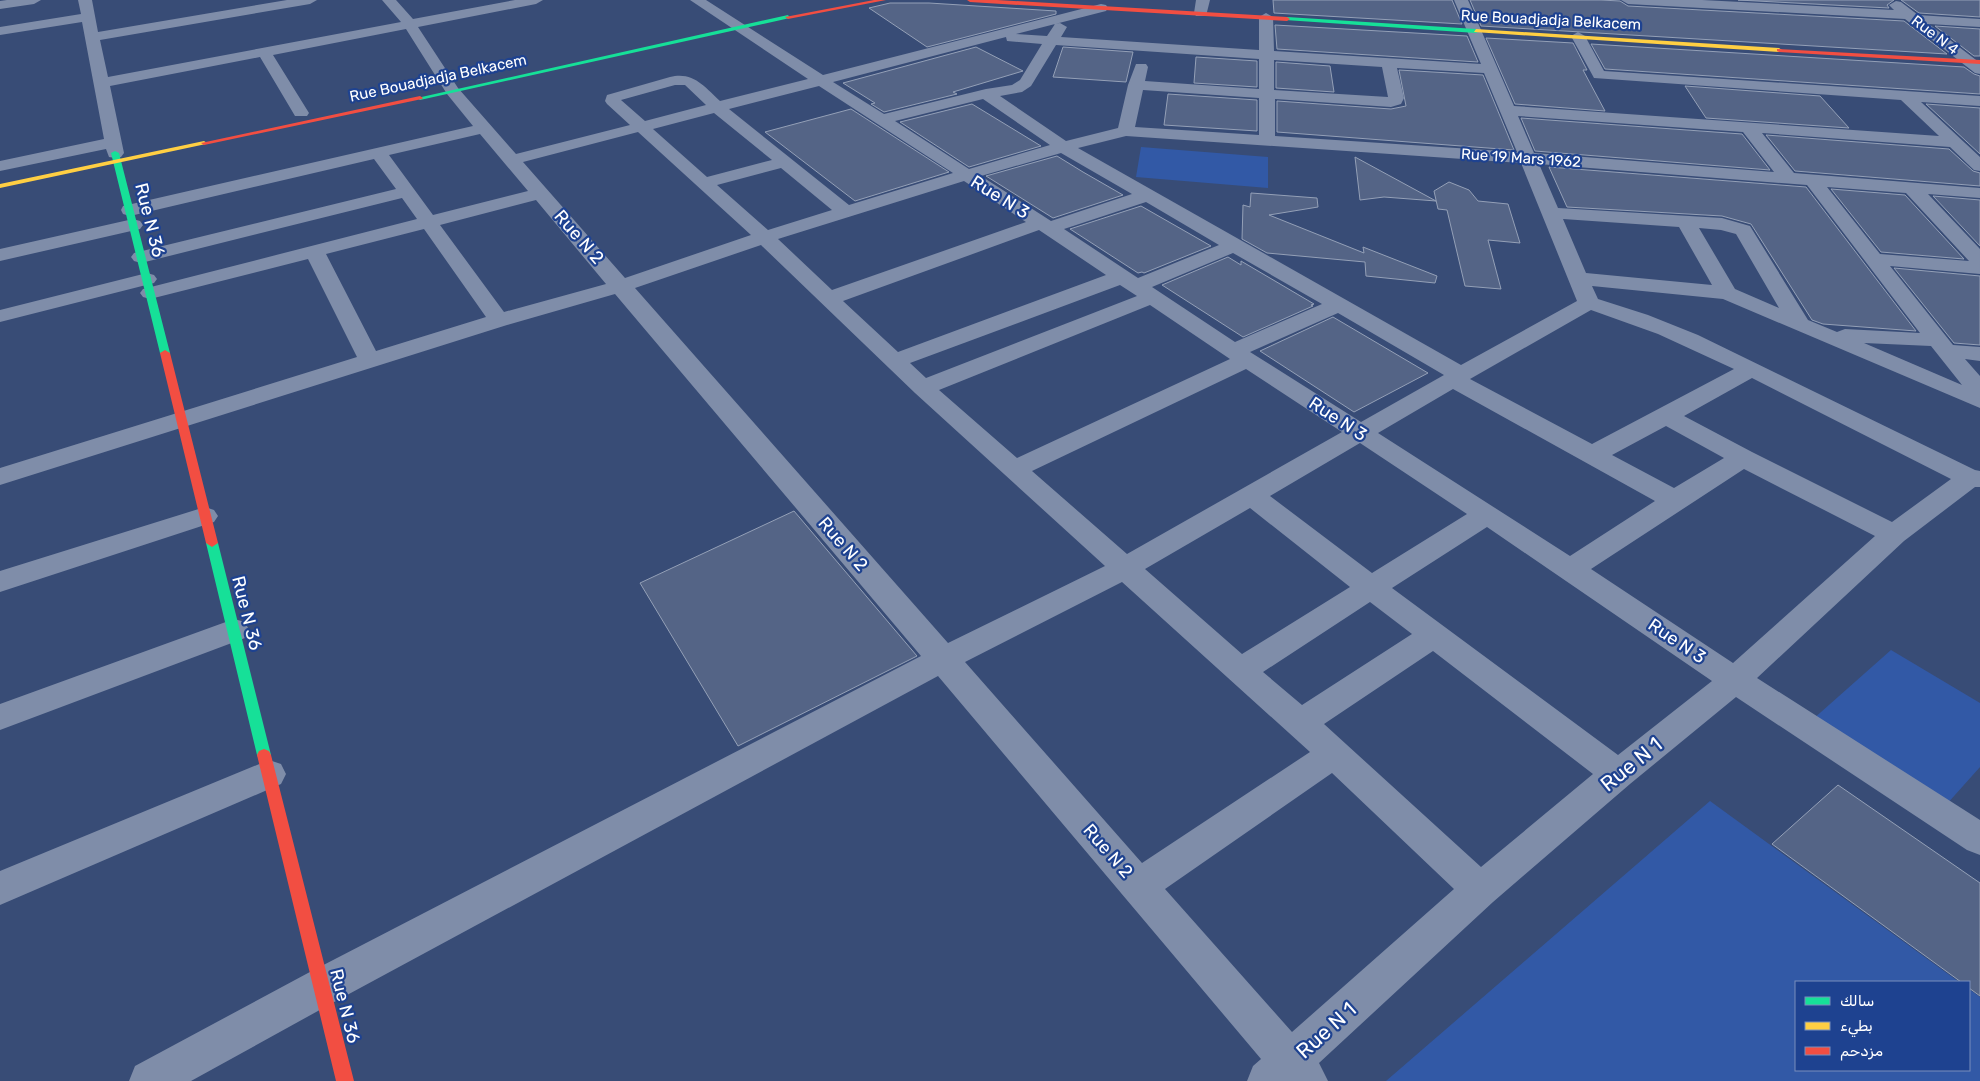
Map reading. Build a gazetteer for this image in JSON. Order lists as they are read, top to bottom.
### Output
{
  "streets": {
    "street": [
      "Rue Bouadjadja Belkacem",
      "Rue N 4",
      "Rue 19 Mars 1962",
      "Rue N 3",
      "Rue N 36",
      "Rue N 2",
      "Rue N 1"
    ]
  },
  "crossings": [
    ["Rue Bouadjadja Belkacem", "Rue N 4"],
    ["Rue Bouadjadja Belkacem", "Rue N 3"],
    ["Rue Bouadjadja Belkacem", "Rue N 36"],
    ["Rue Bouadjadja Belkacem", "Rue N 2"],
    ["Rue 19 Mars 1962", "Rue N 3"],
    ["Rue 19 Mars 1962", "Rue N 36"],
    ["Rue 19 Mars 1962", "Rue N 2"],
    ["Rue N 3", "Rue N 1"],
    ["Rue N 2", "Rue N 1"]
  ],
  "legend": ["سالك", "بطيء", "مزدحم"]
}
